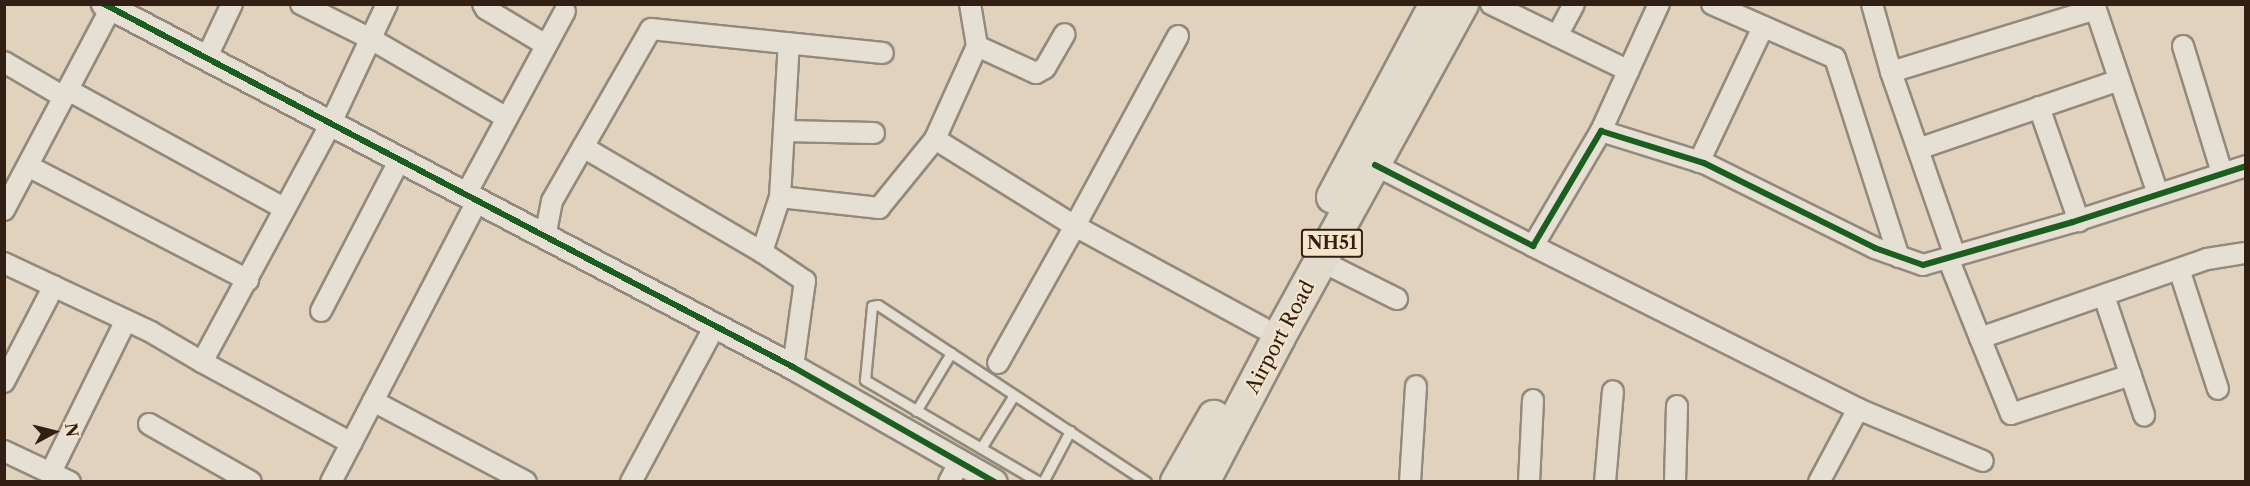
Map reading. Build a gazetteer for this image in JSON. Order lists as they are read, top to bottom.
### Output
{
  "streets": {
    "highway": ["NH51", "Airport Road"]
  },
  "north": "right"
}
